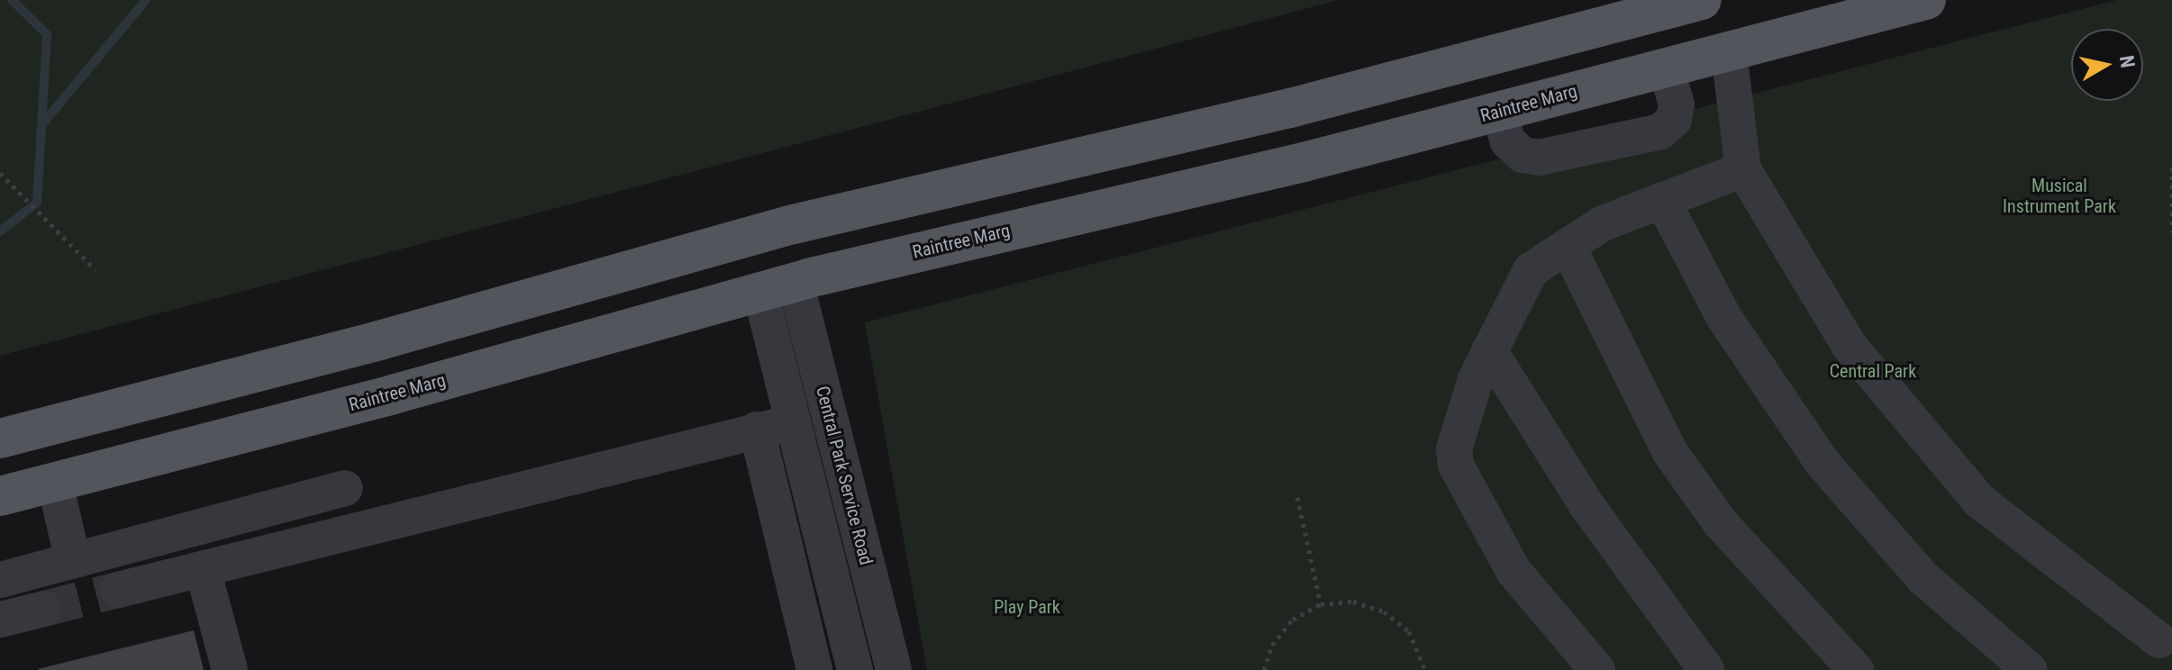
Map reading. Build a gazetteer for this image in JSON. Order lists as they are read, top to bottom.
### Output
{
  "streets": {
    "main road": ["Raintree Marg"],
    "street": ["Central Park Service Road"]
  },
  "crossings": [
    ["Raintree Marg", "Central Park Service Road"]
  ],
  "parks": ["Musical Instrument Park", "Central Park", "Play Park"],
  "north": "right"
}
